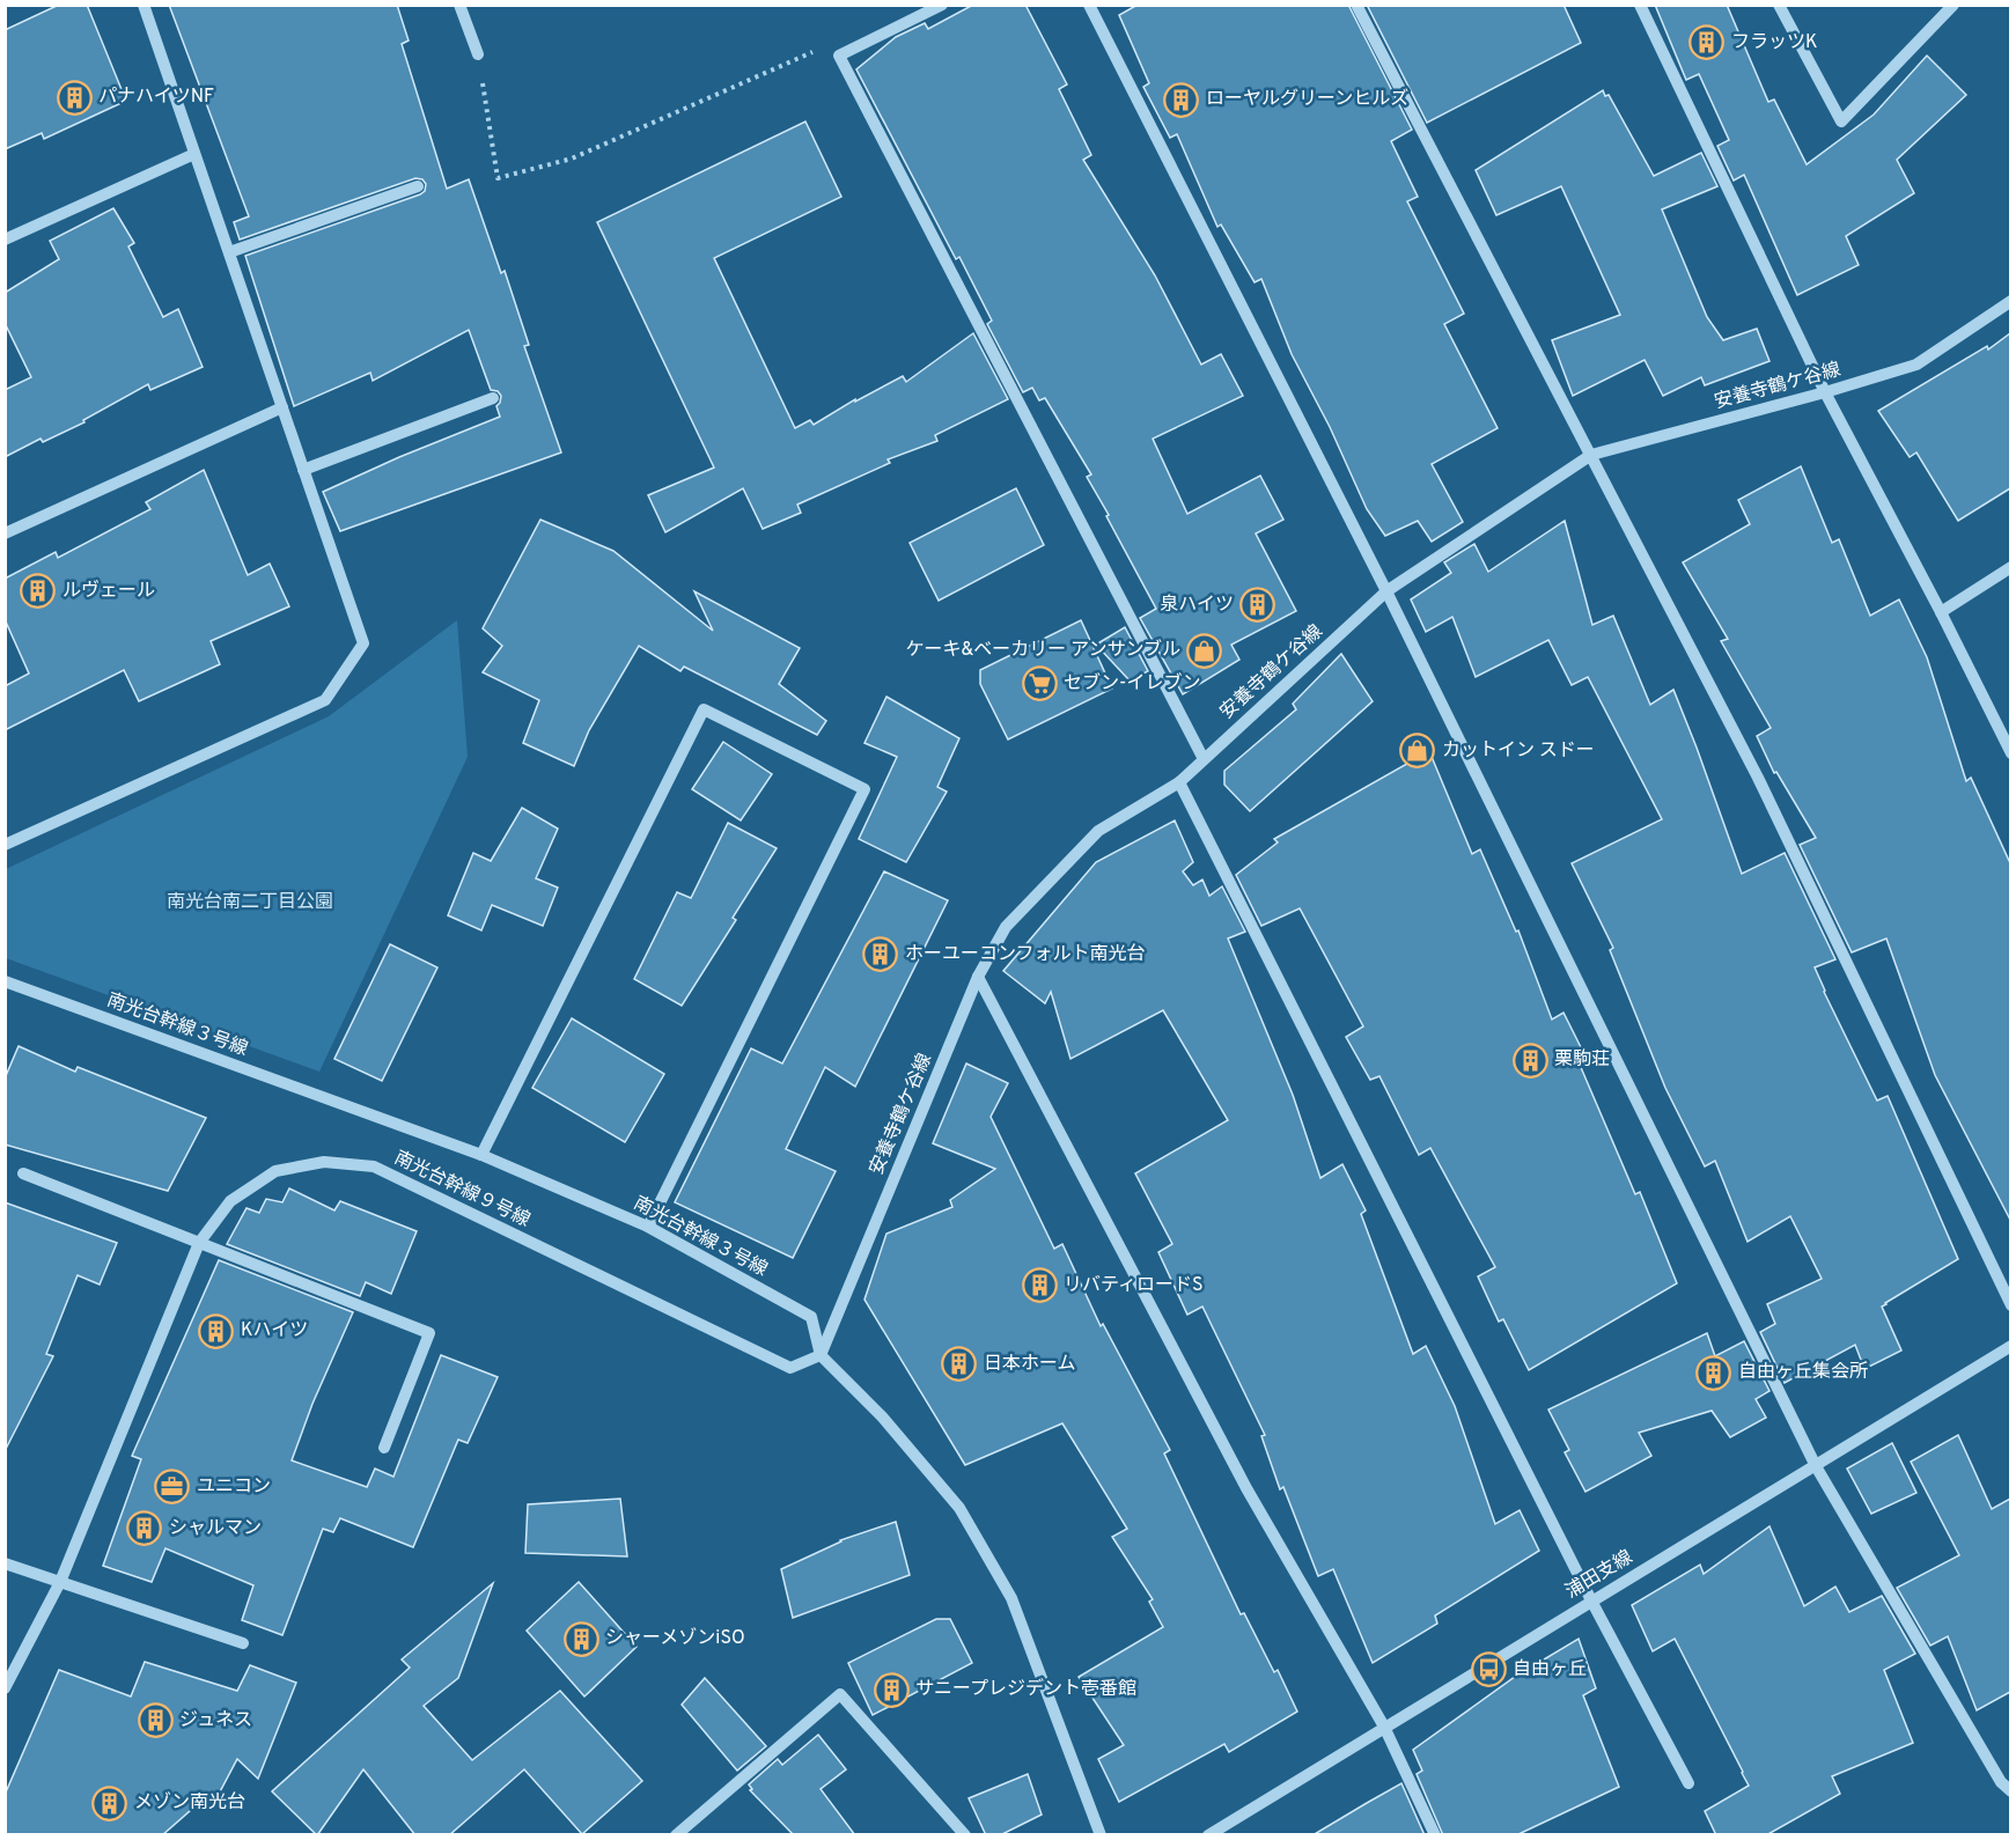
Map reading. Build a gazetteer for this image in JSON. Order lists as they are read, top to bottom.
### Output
{
  "streets": {
    "street": [
      "安養寺鶴ケ谷線",
      "南光台幹線３号線",
      "南光台幹線９号線",
      "浦田支線"
    ]
  },
  "crossings": [
    ["安養寺鶴ケ谷線", "南光台幹線３号線"],
    ["安養寺鶴ケ谷線", "南光台幹線９号線"],
    ["南光台幹線３号線", "南光台幹線９号線"]
  ],
  "parks": ["南光台南二丁目公園"],
  "places": {
    "building": [
      "フラッツK",
      "パナハイツNF",
      "ローヤルグリーンヒルズ",
      "ルヴェール",
      "泉ハイツ",
      "ホーユーコンフォルト南光台",
      "栗駒荘",
      "リバティロードS",
      "Kハイツ",
      "日本ホーム",
      "自由ヶ丘集会所",
      "シャルマン",
      "シャーメゾンiSO",
      "サニープレジデント壱番館",
      "ジュネス",
      "メゾン南光台"
    ],
    "shop": ["ケーキ&ベーカリー アンサンブル", "カットイン スドー"],
    "supermarket": ["セブン-イレブン"],
    "office": ["ユニコン"],
    "bus stop": ["自由ヶ丘"]
  }
}
